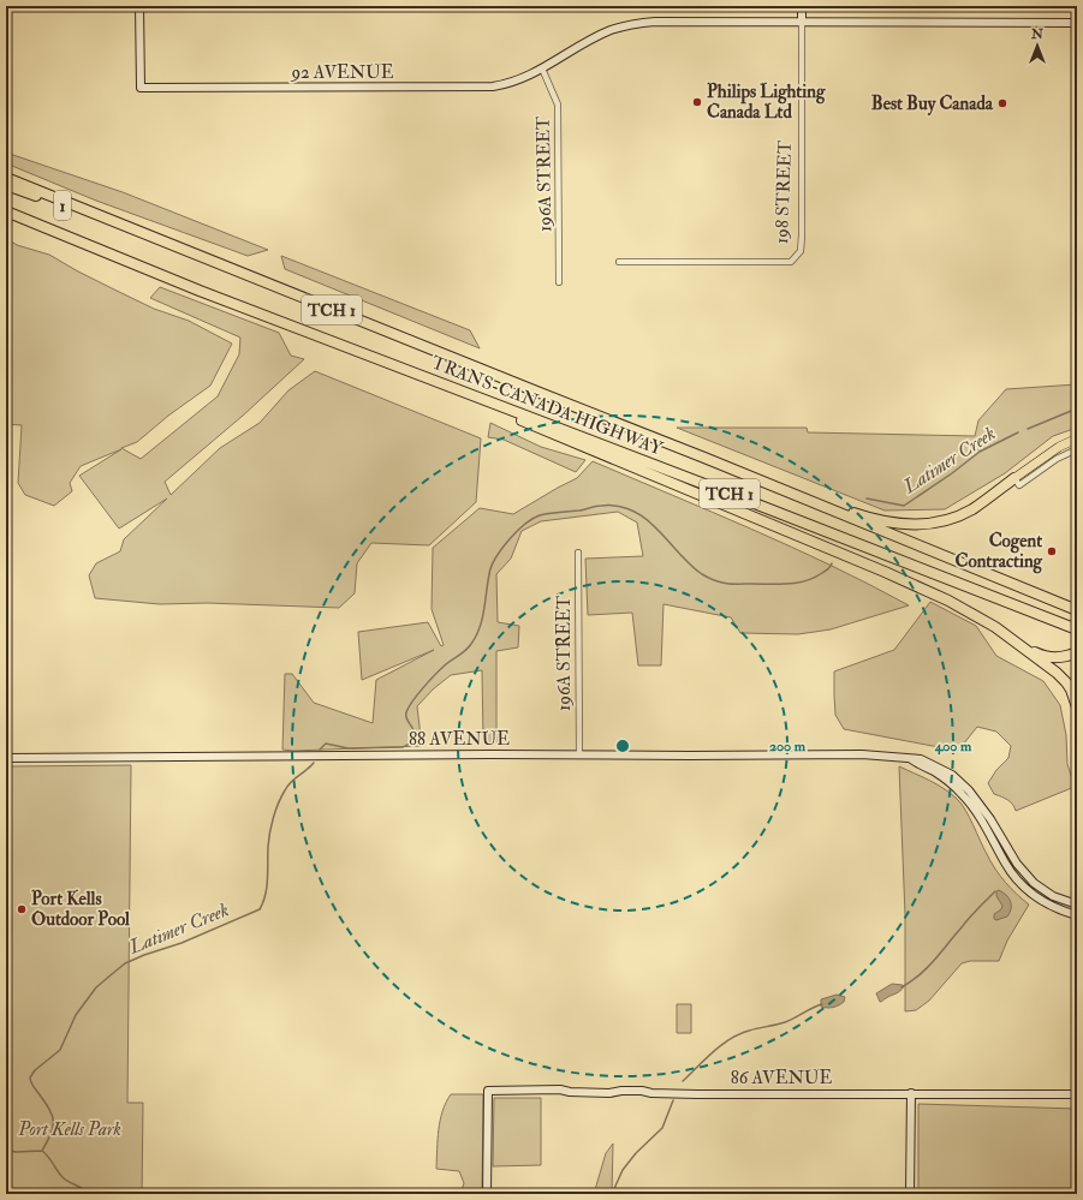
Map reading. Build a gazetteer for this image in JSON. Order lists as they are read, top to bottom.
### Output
{
  "streets": {
    "highway": ["1", "TCH 1", "TRANS-CANADA HIGHWAY"],
    "street": [
      "92 AVENUE",
      "196A STREET",
      "198 STREET",
      "88 AVENUE",
      "86 AVENUE"
    ]
  },
  "crossings": [
    ["92 AVENUE", "196A STREET"],
    ["92 AVENUE", "198 STREET"],
    ["196A STREET", "88 AVENUE"]
  ],
  "water": ["Latimer Creek"],
  "parks": ["Port Kells Park"],
  "places": [
    "Philips Lighting Canada Ltd",
    "Best Buy Canada",
    "Cogent Contracting",
    "Port Kells Outdoor Pool"
  ],
  "north": "top",
  "rings": ["200 m", "400 m"]
}
